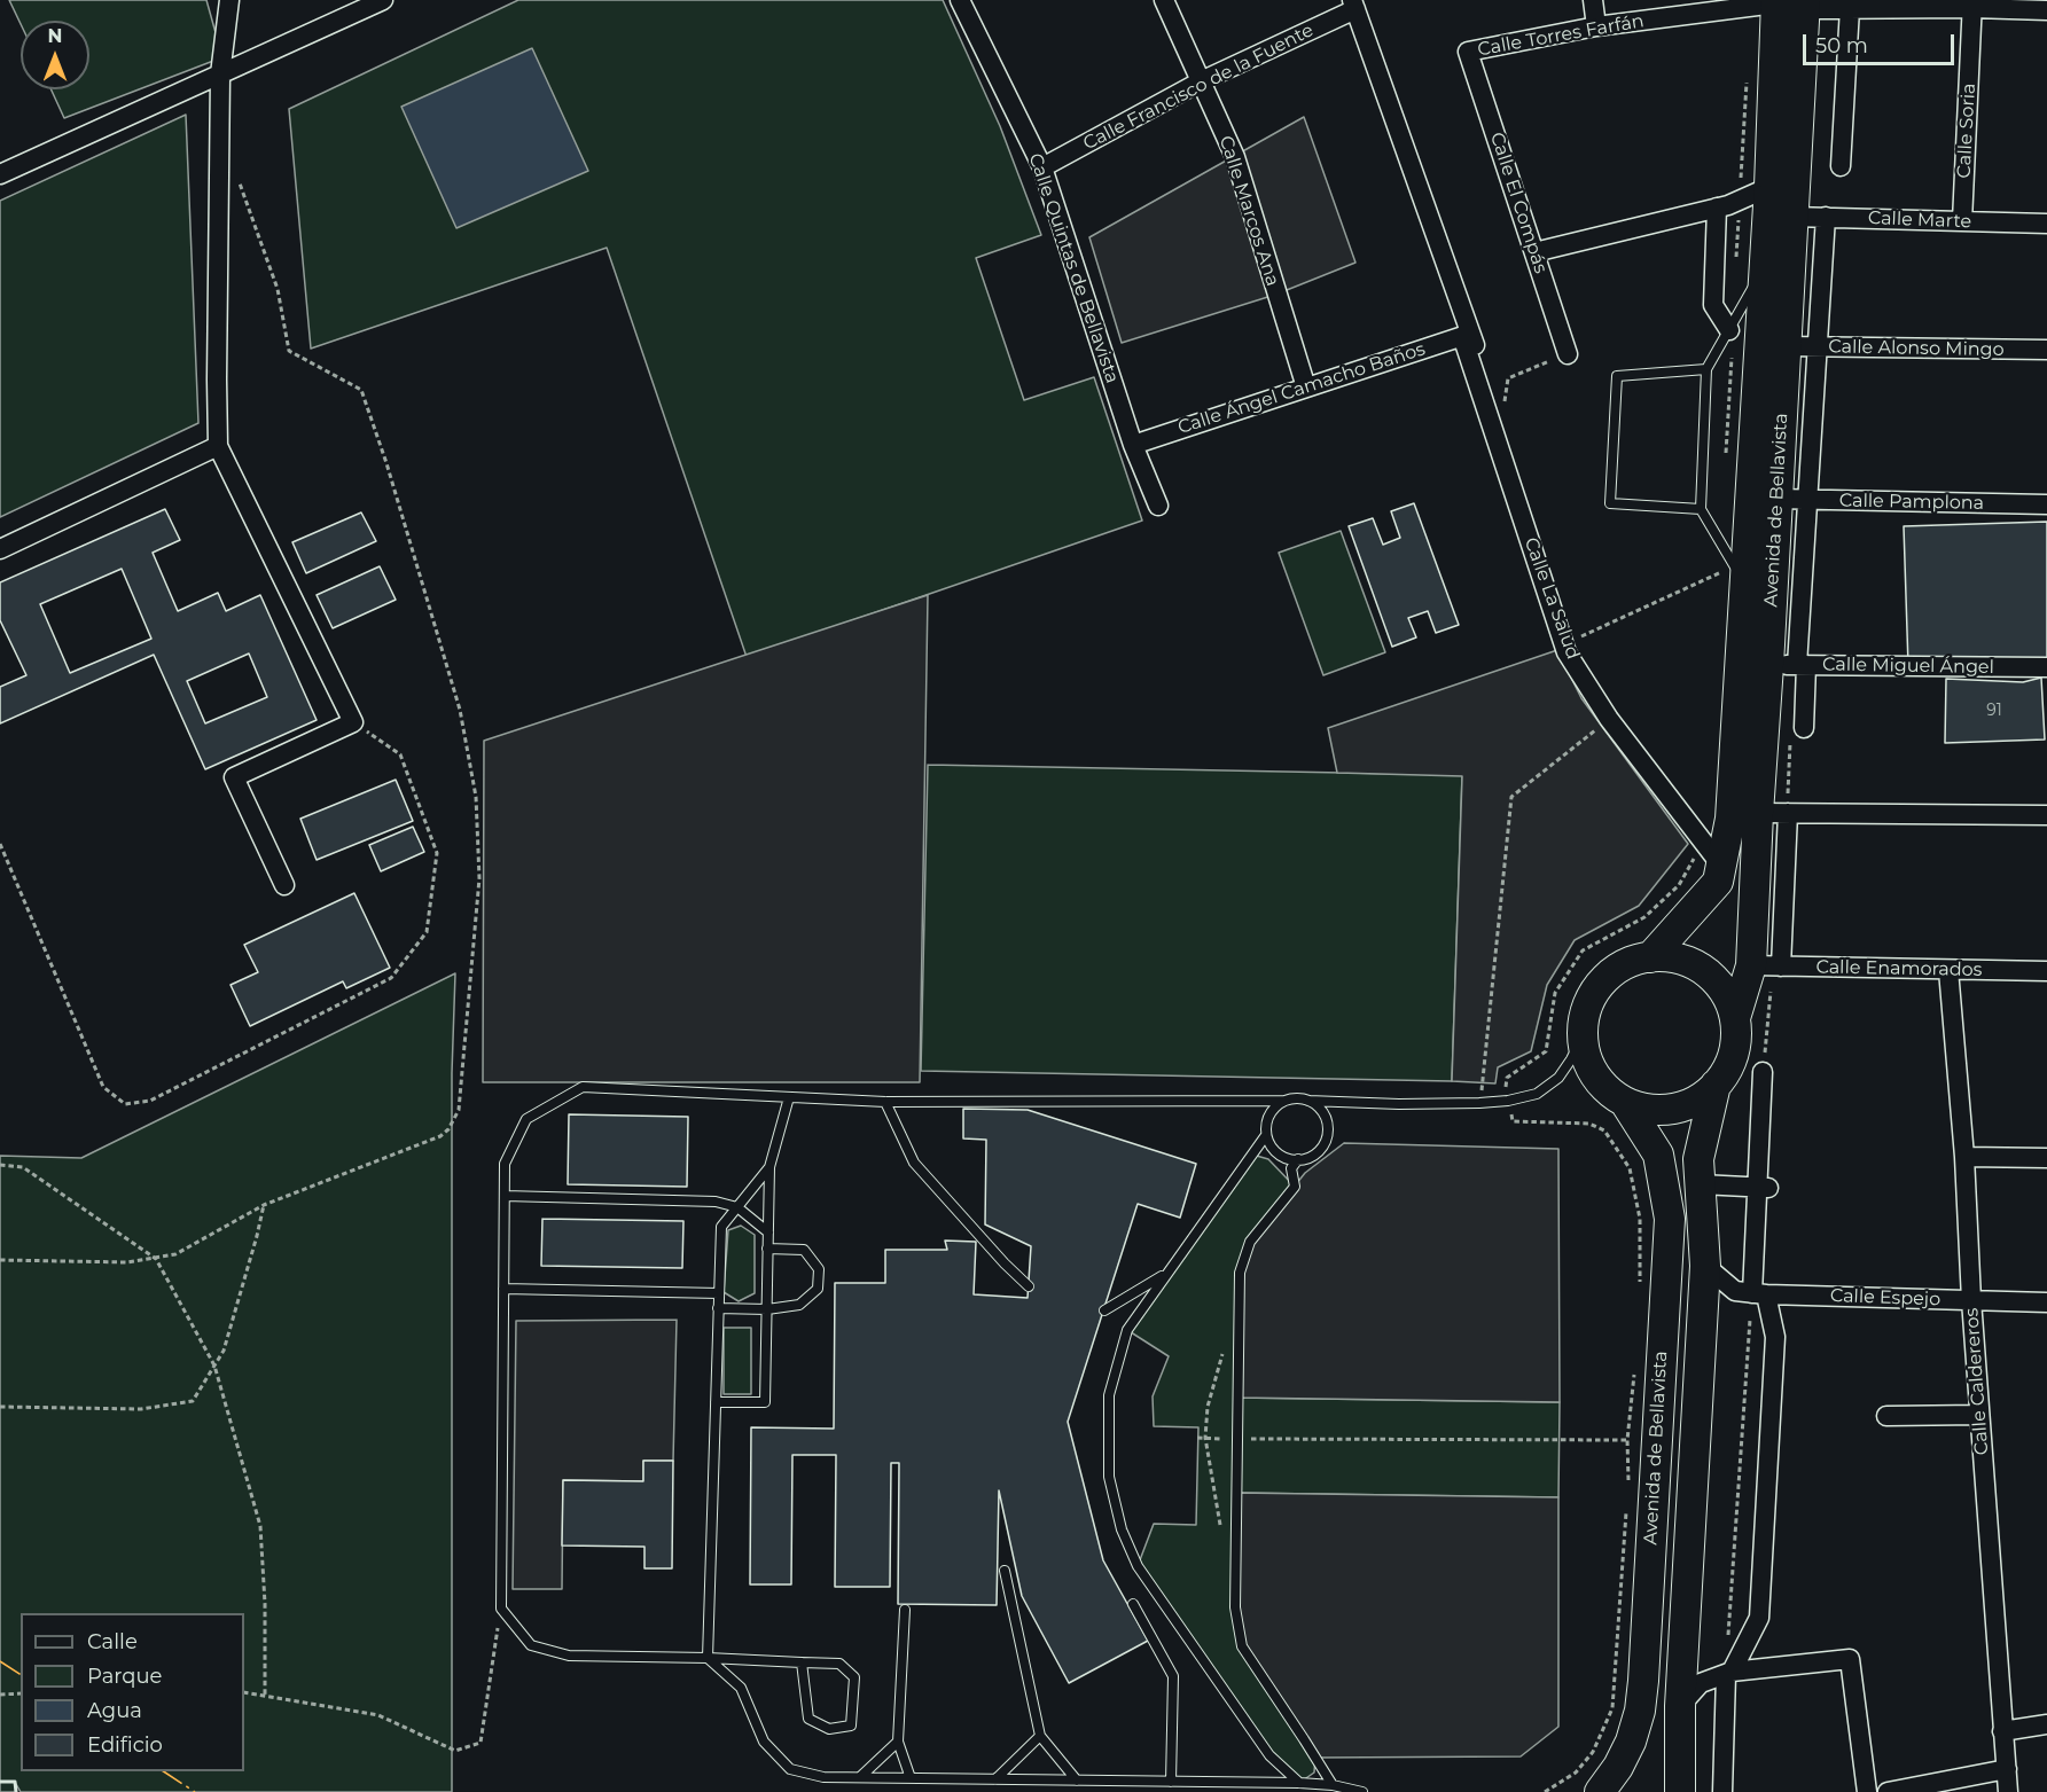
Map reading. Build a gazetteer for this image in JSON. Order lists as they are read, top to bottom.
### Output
{
  "streets": {
    "main road": ["Avenida de Bellavista"],
    "street": [
      "Calle Torres Farfán",
      "Calle Francisco de la Fuente",
      "Calle Soria",
      "Calle El Compás",
      "Calle Marcos Ana",
      "Calle Marte",
      "Calle Quintas de Bellavista",
      "Calle Alonso Mingo",
      "Calle Ángel Camacho Baños",
      "Calle Pamplona",
      "Calle La Salud",
      "Calle Miguel Ángel",
      "Calle Enamorados",
      "Calle Espejo",
      "Calle Caldereros"
    ]
  },
  "crossings": [
    ["Calle Torres Farfán", "Calle El Compás"],
    ["Calle Torres Farfán", "Avenida de Bellavista"],
    ["Calle Francisco de la Fuente", "Calle Marcos Ana"],
    ["Calle Francisco de la Fuente", "Calle Quintas de Bellavista"],
    ["Calle Francisco de la Fuente", "Calle La Salud"],
    ["Calle Soria", "Calle Marte"],
    ["Calle Marcos Ana", "Calle Ángel Camacho Baños"],
    ["Calle Marte", "Avenida de Bellavista"],
    ["Calle Quintas de Bellavista", "Calle Ángel Camacho Baños"],
    ["Calle Alonso Mingo", "Avenida de Bellavista"],
    ["Calle Ángel Camacho Baños", "Calle La Salud"],
    ["Calle Pamplona", "Avenida de Bellavista"],
    ["Avenida de Bellavista", "Calle La Salud"],
    ["Avenida de Bellavista", "Calle Miguel Ángel"],
    ["Avenida de Bellavista", "Calle Enamorados"],
    ["Calle Enamorados", "Calle Caldereros"],
    ["Calle Espejo", "Calle Caldereros"]
  ],
  "house_numbers": ["91"],
  "legend": [
    "Calle",
    "Parque",
    "Agua",
    "Edificio"
  ],
  "scale_bar": "50 m",
  "north": "top"
}
